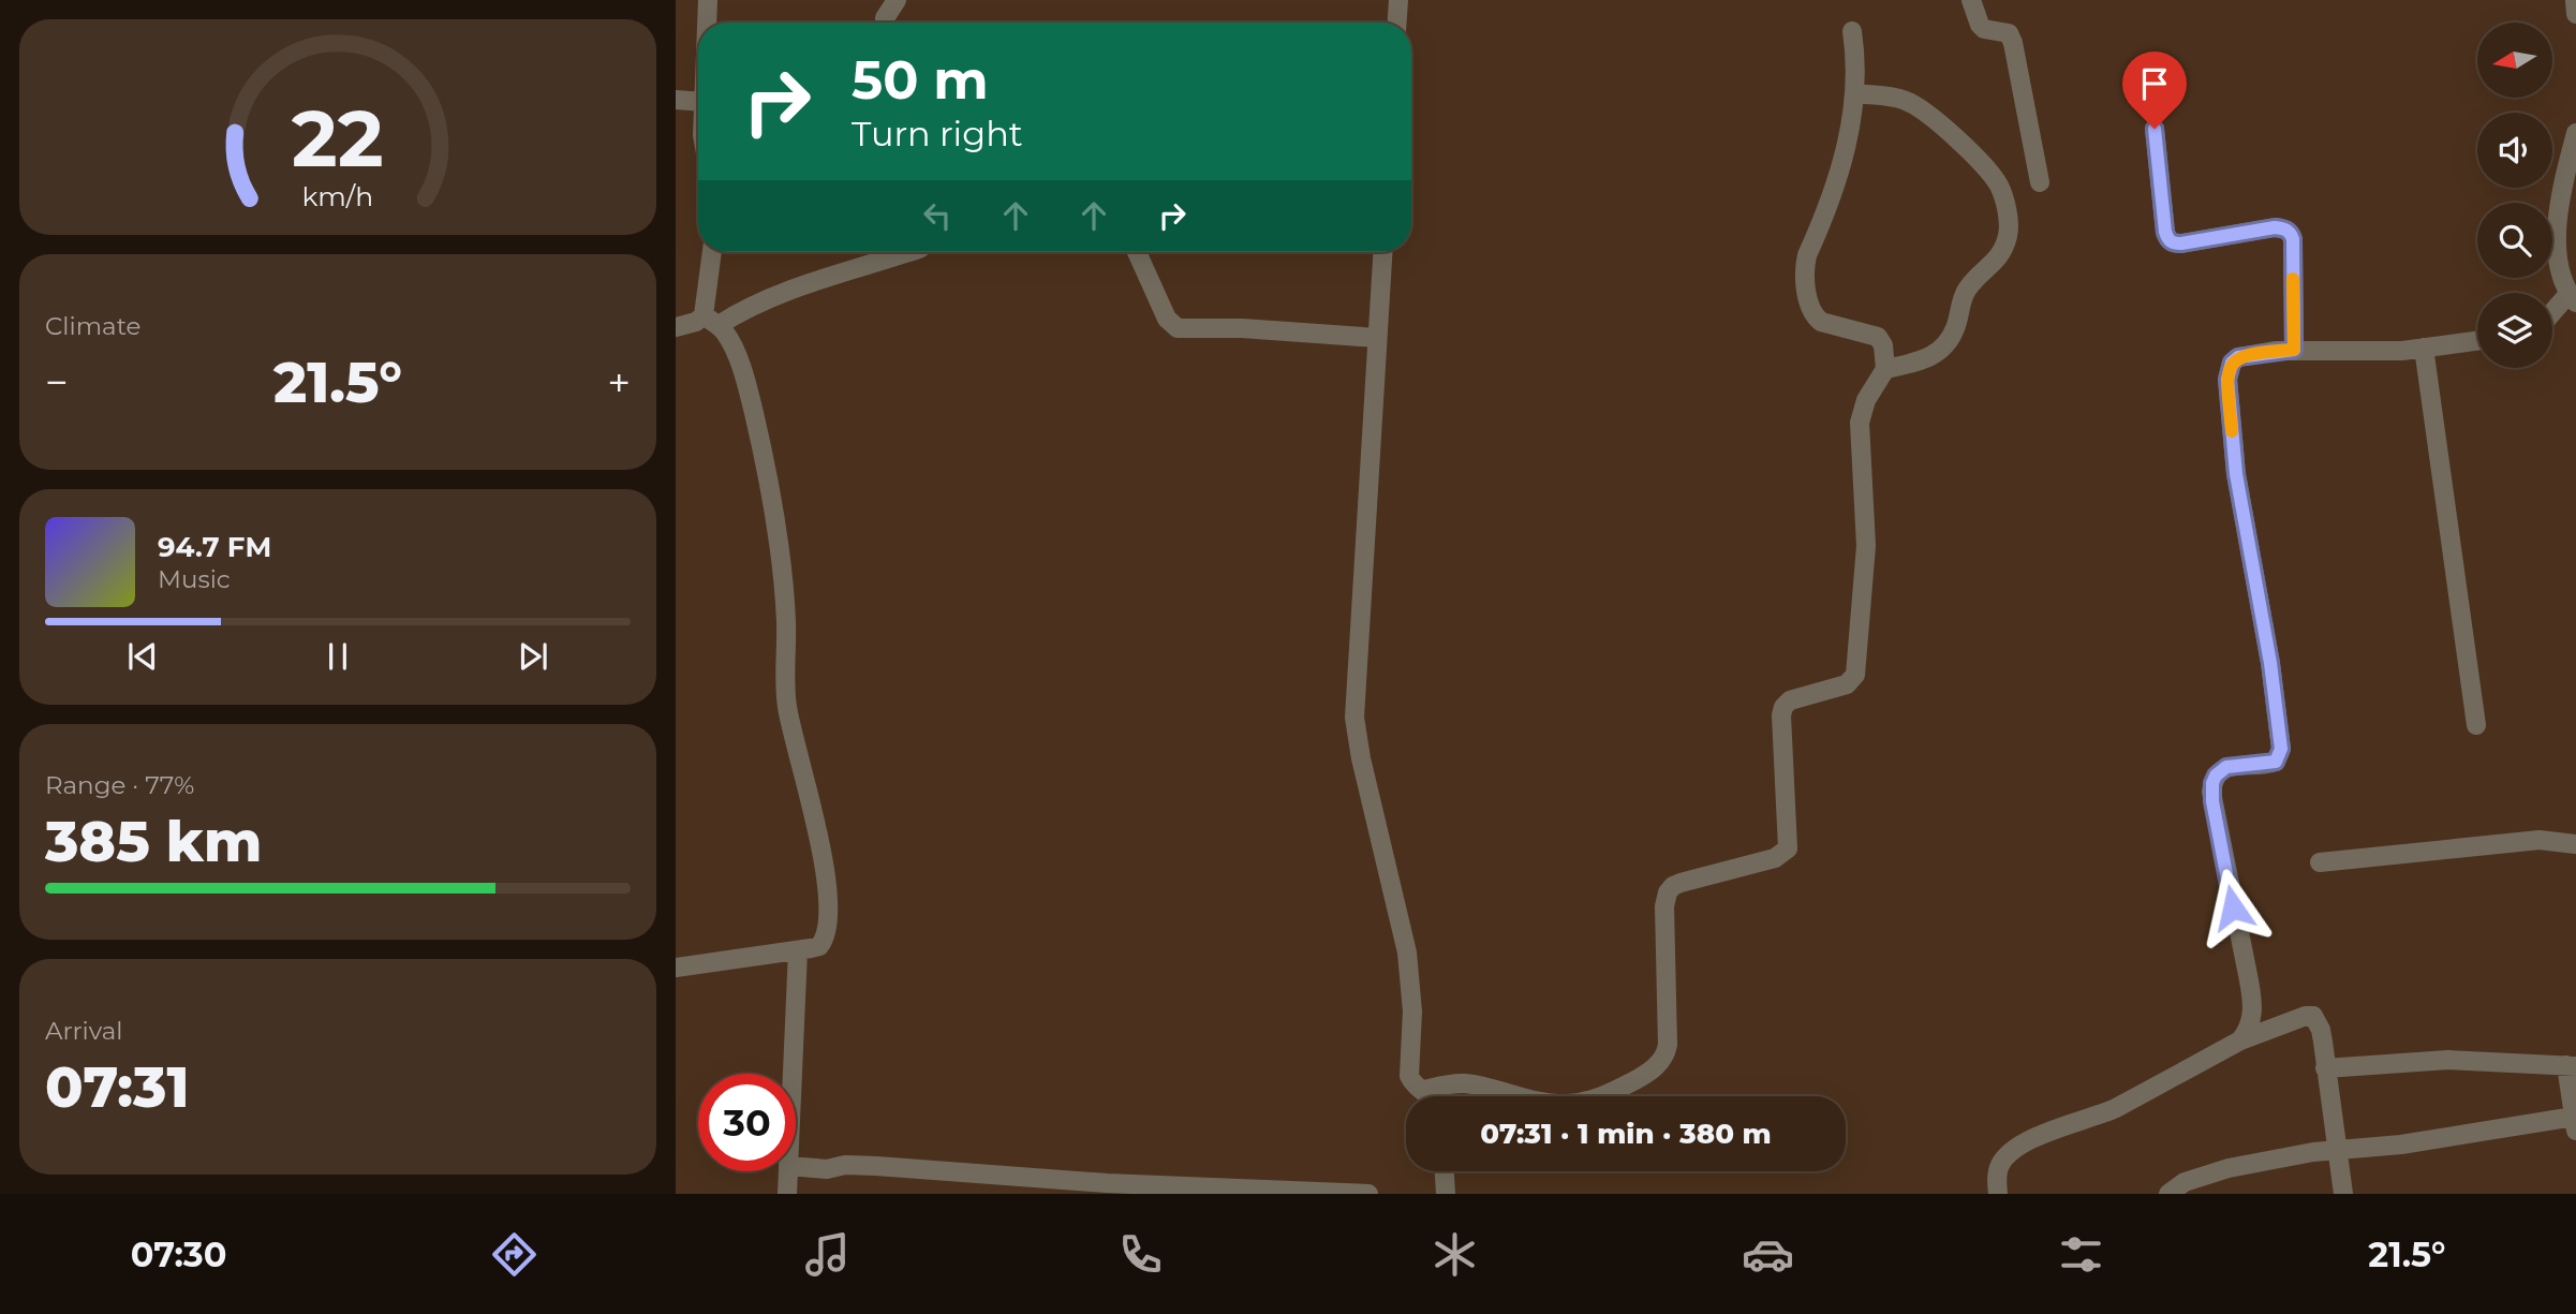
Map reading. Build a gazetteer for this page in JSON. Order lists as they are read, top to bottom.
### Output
{
  "north": "left",
  "page": {
    "turn": ["50 m", "Turn right"],
    "tile": [
      "Climate",
      ["Range · 77%", "385 km"],
      ["Arrival", "07:31"]
    ],
    "heat": ["−", "21.5°", "+"],
    "song": ["94.7 FM", "Music"],
    "limit": "30",
    "trip": "07:31 · 1 min · 380 m",
    "tabs": ["07:30", "21.5°"],
    "gauge": ["22", "km/h"]
  }
}
